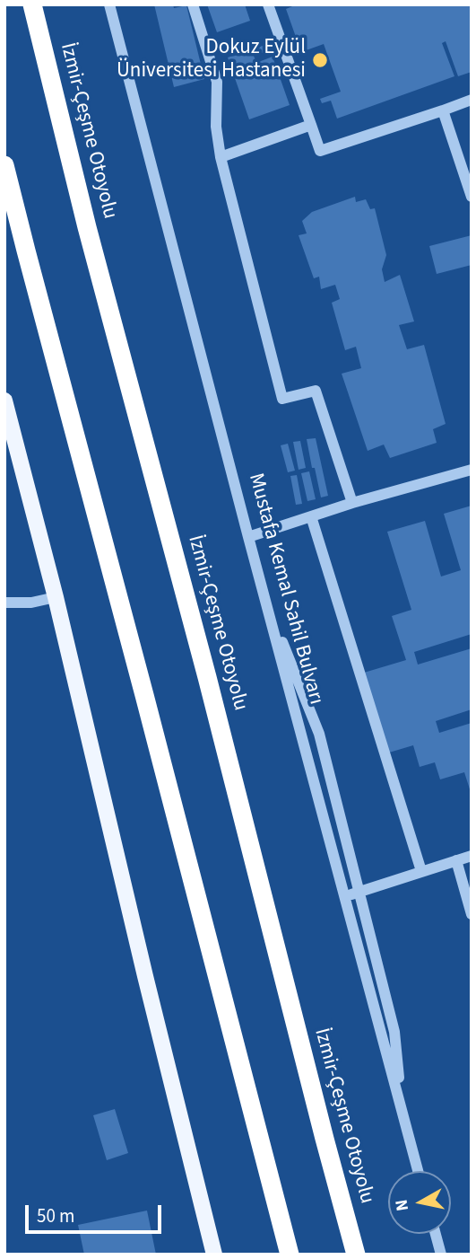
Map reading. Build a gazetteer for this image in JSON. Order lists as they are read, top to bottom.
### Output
{
  "streets": {
    "highway": ["İzmir-Çeşme Otoyolu"],
    "street": ["Mustafa Kemal Sahil Bulvarı"]
  },
  "places": ["Dokuz Eylül Üniversitesi Hastanesi"],
  "scale_bar": "50 m",
  "north": "left"
}
